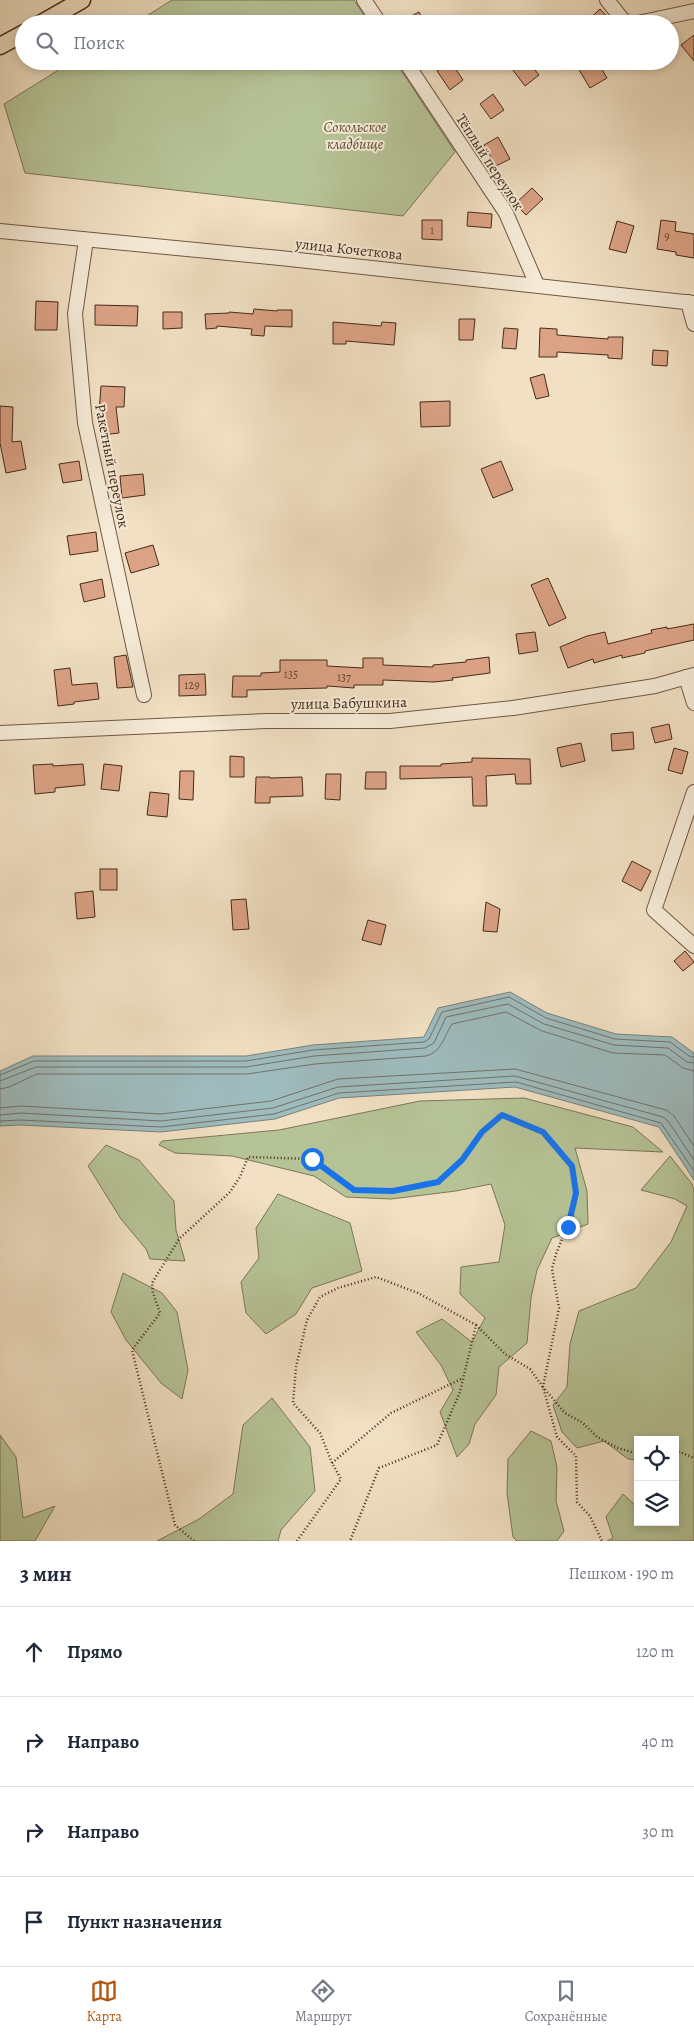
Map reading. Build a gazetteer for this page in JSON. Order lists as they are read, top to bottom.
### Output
{
  "streets": {
    "street": [
      "Тёплый переулок",
      "улица Кочеткова",
      "Ракетный переулок",
      "улица Бабушкина"
    ]
  },
  "crossings": [
    ["Тёплый переулок", "улица Кочеткова"],
    ["улица Кочеткова", "Ракетный переулок"]
  ],
  "parks": ["Сокольское кладбище"],
  "house_numbers": [
    "1",
    "9",
    "135",
    "137",
    "129"
  ],
  "page": {
    "search": "Поиск",
    "heading": ["3 мин", "Пешком · 190 m"],
    "list": [
      ["Прямо", "120 m"],
      ["Направо", "40 m"],
      ["Направо", "30 m"],
      "Пункт назначения"
    ],
    "nav": ["Карта", "Маршрут", "Сохранённые"]
  }
}
